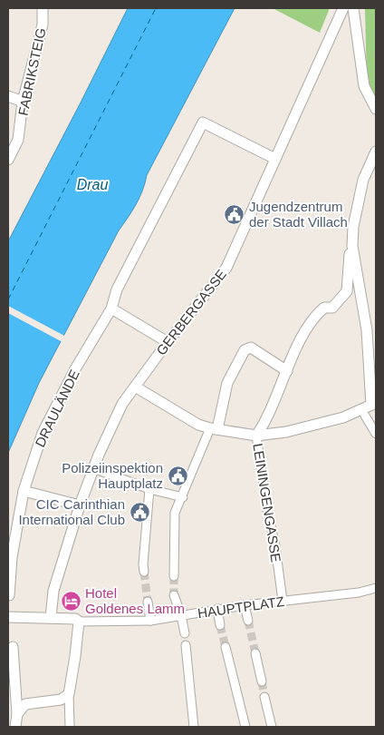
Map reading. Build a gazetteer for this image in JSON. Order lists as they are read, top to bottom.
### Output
{
  "streets": {
    "street": [
      "FABRIKSTEIG",
      "GERBERGASSE",
      "DRAULÄNDE",
      "LEININGENGASSE",
      "HAUPTPLATZ"
    ]
  },
  "crossings": [
    ["GERBERGASSE", "DRAULÄNDE"],
    ["LEININGENGASSE", "HAUPTPLATZ"]
  ],
  "water": ["Drau"],
  "places": {
    "public building": ["Jugendzentrum der Stadt Villach", "Polizeiinspektion Hauptplatz", "CIC Carinthian International Club"],
    "hotel": ["Hotel Goldenes Lamm"]
  }
}
